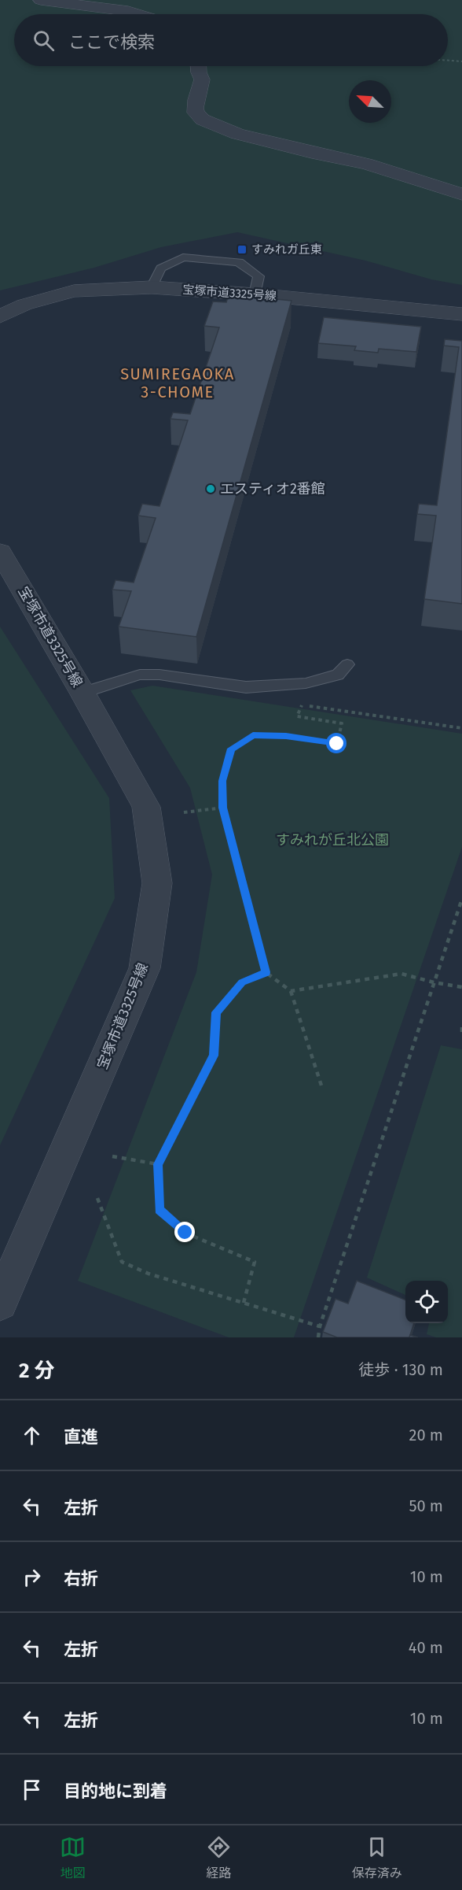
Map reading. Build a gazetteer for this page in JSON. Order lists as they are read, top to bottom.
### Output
{
  "streets": {
    "street": ["宝塚市道3325号線"]
  },
  "districts": ["SUMIREGAOKA 3-CHOME"],
  "parks": ["すみれが丘北公園"],
  "places": {
    "transit": ["すみれガ丘東"],
    "other": ["エスティオ2番館"]
  },
  "north": "top left",
  "page": {
    "search": "ここで検索",
    "heading": ["2 分", "徒歩 · 130 m"],
    "list": [
      ["直進", "20 m"],
      ["左折", "50 m"],
      ["右折", "10 m"],
      ["左折", "40 m"],
      ["左折", "10 m"],
      "目的地に到着"
    ],
    "nav": ["地図", "経路", "保存済み"]
  }
}
